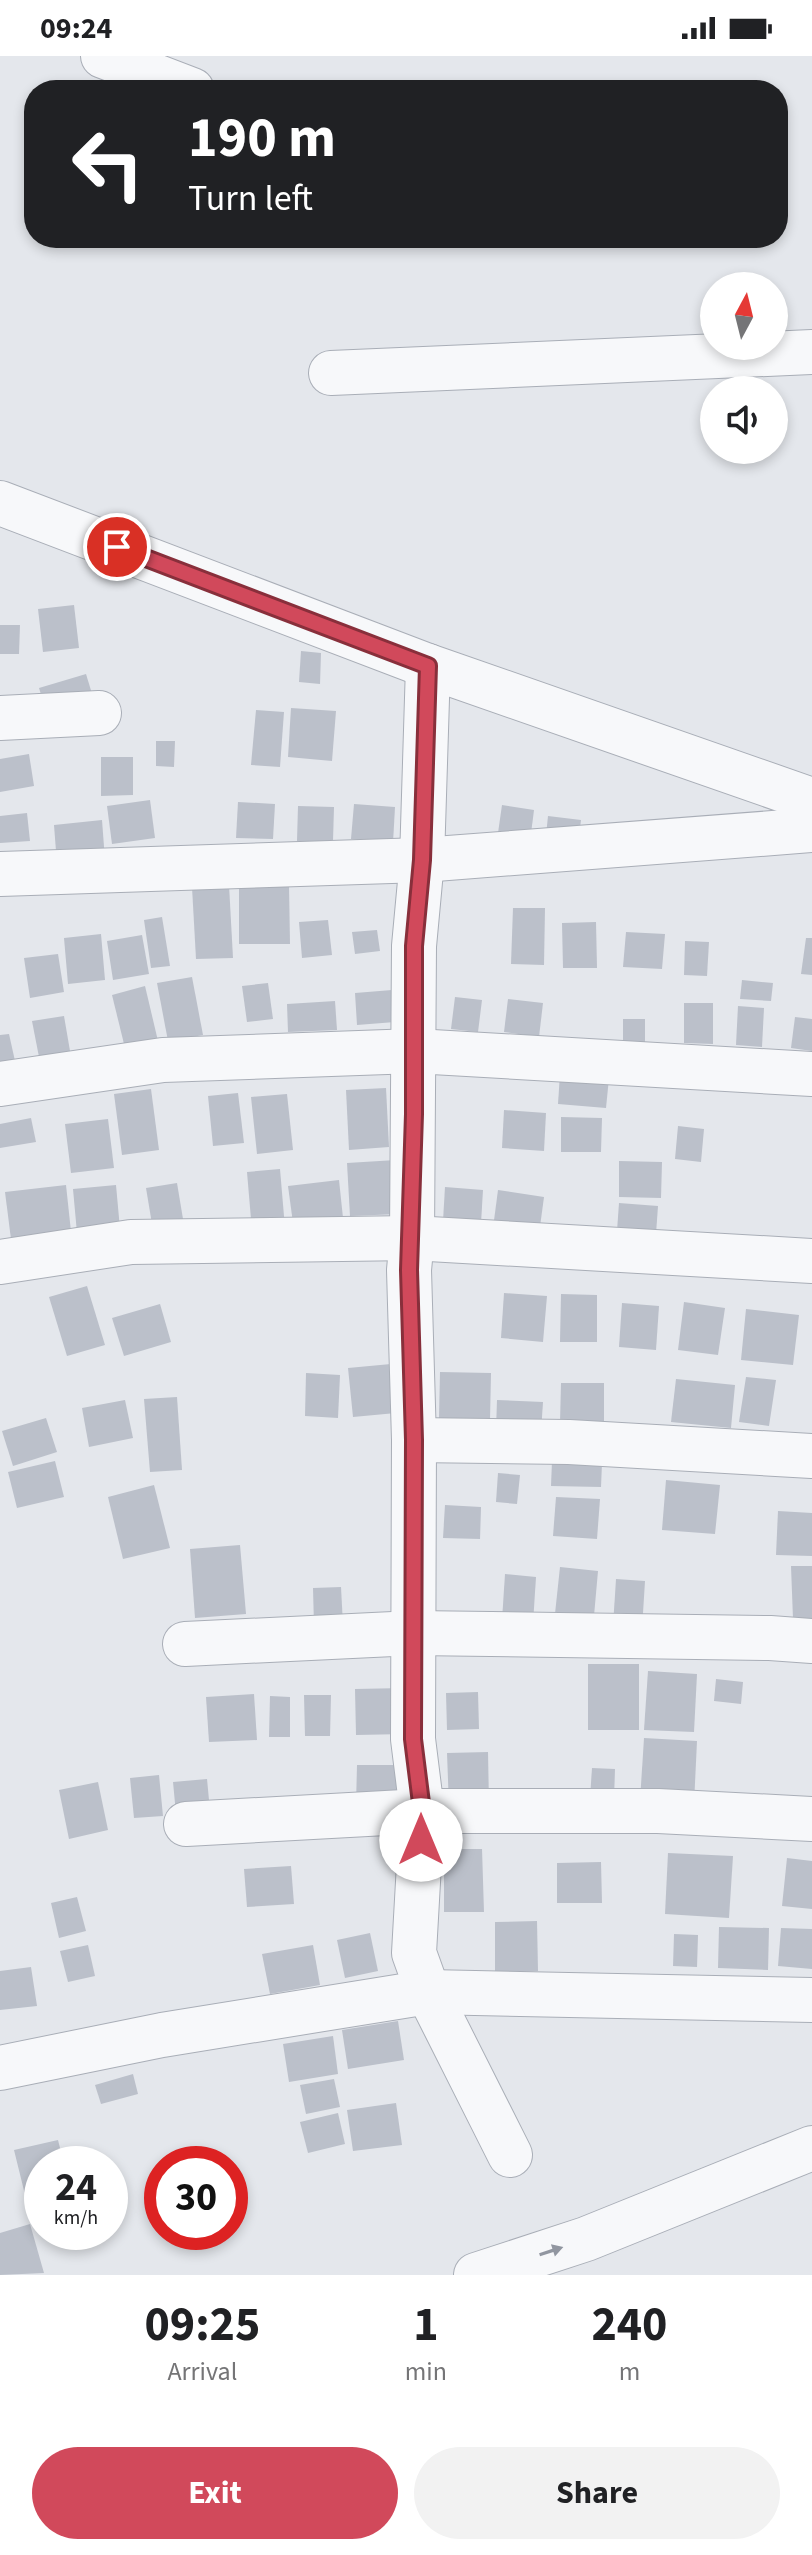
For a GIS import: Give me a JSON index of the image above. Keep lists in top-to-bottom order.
{
  "north": "top",
  "page": {
    "status": "09:24",
    "turn": ["190 m", "Turn left"],
    "speed": "24 km/h",
    "limit": "30",
    "eta": [
      "09:25",
      "Arrival",
      "1",
      "min",
      "240",
      "m"
    ],
    "buttons": ["Exit", "Share"]
  }
}
